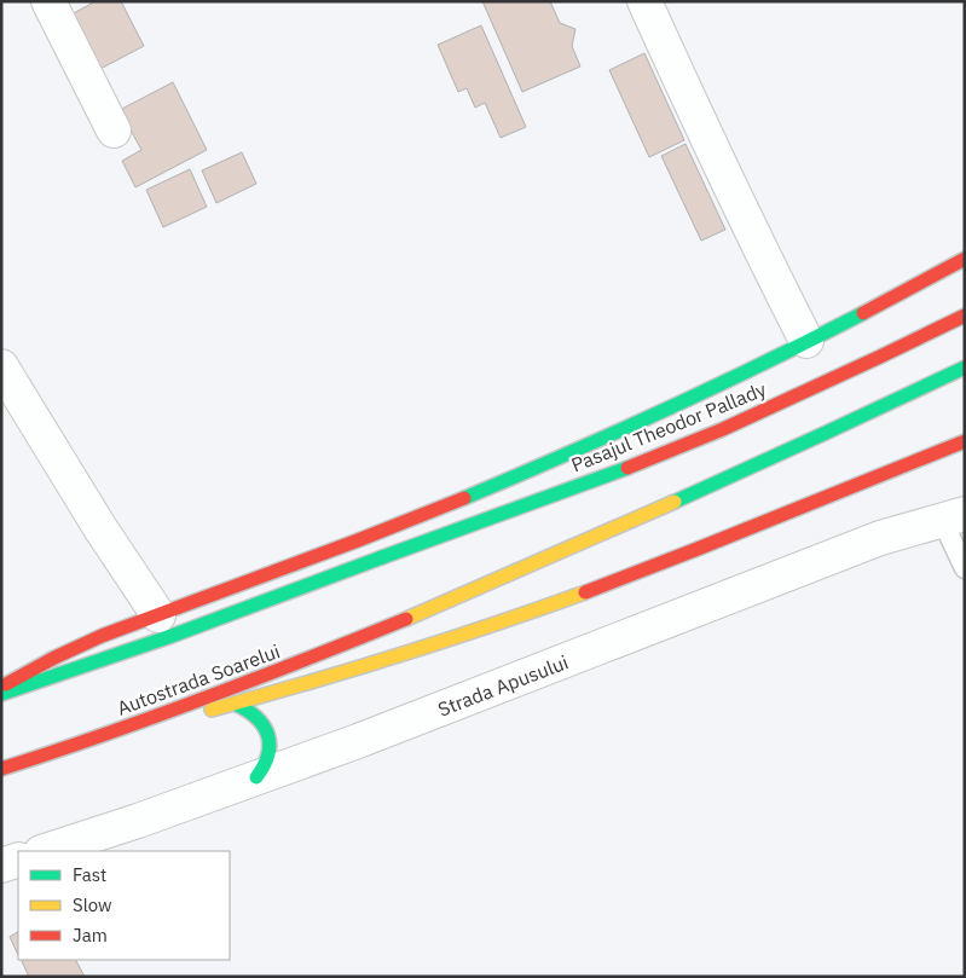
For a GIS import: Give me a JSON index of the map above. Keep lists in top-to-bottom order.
{
  "streets": {
    "main road": ["Pasajul Theodor Pallady", "Autostrada Soarelui"],
    "street": ["Strada Apusului"]
  },
  "legend": ["Fast", "Slow", "Jam"]
}
